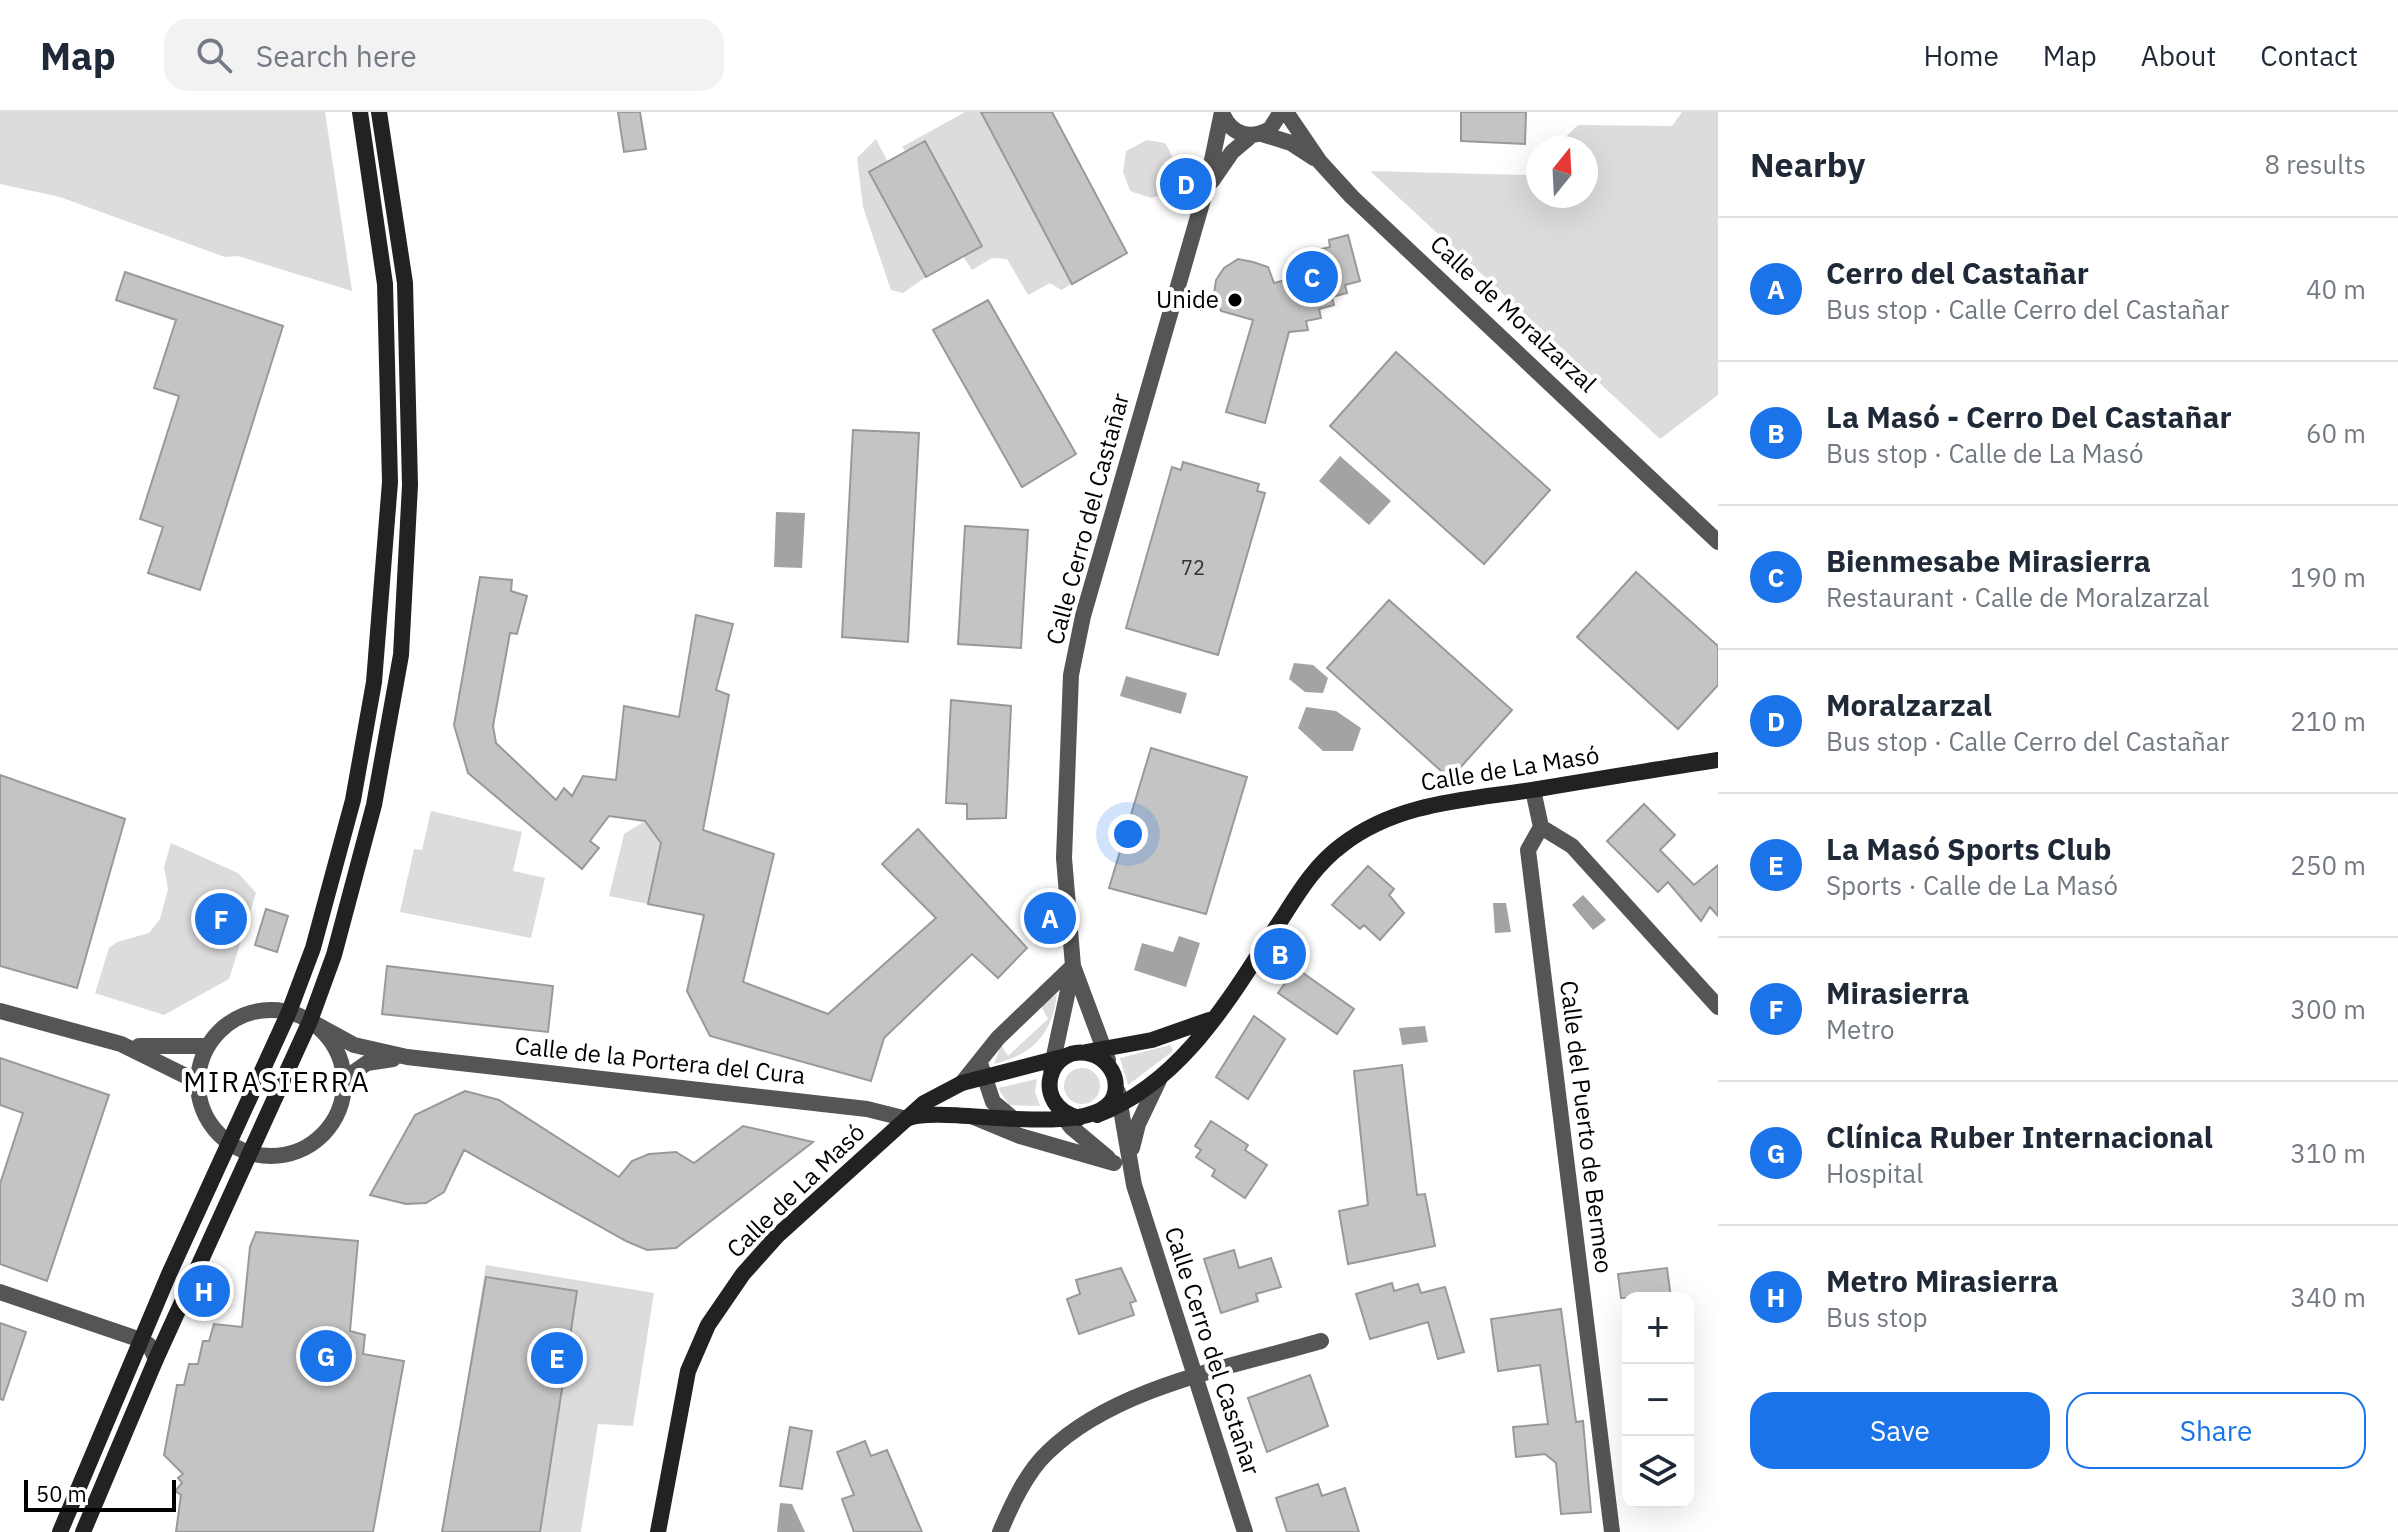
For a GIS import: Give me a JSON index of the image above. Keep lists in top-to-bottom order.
{
  "streets": {
    "main road": ["Calle de La Masó"],
    "street": [
      "Calle de Moralzarzal",
      "Calle Cerro del Castañar",
      "Calle de la Portera del Cura",
      "Calle del Puerto de Bermeo"
    ]
  },
  "crossings": [
    ["Calle de Moralzarzal", "Calle Cerro del Castañar"],
    ["Calle Cerro del Castañar", "Calle de La Masó"],
    ["Calle de La Masó", "Calle de la Portera del Cura"]
  ],
  "districts": ["MIRASIERRA"],
  "places": ["Unide"],
  "house_numbers": ["72"],
  "scale_bar": "50 m",
  "north": "top",
  "page": {
    "header": "Map",
    "search": "Search here",
    "nav": [
      "Home",
      "Map",
      "About",
      "Contact"
    ],
    "heading": ["Nearby", "8 results"],
    "pins": [
      "D",
      "C",
      "A",
      "F",
      "B",
      "H",
      "G",
      "E"
    ],
    "list": [
      {
        "mark": "A",
        "name": "Cerro del Castañar",
        "note": "Bus stop · Calle Cerro del Castañar",
        "value": "40 m"
      },
      {
        "mark": "B",
        "name": "La Masó - Cerro Del Castañar",
        "note": "Bus stop · Calle de La Masó",
        "value": "60 m"
      },
      {
        "mark": "C",
        "name": "Bienmesabe Mirasierra",
        "note": "Restaurant · Calle de Moralzarzal",
        "value": "190 m"
      },
      {
        "mark": "D",
        "name": "Moralzarzal",
        "note": "Bus stop · Calle Cerro del Castañar",
        "value": "210 m"
      },
      {
        "mark": "E",
        "name": "La Masó Sports Club",
        "note": "Sports · Calle de La Masó",
        "value": "250 m"
      },
      {
        "mark": "F",
        "name": "Mirasierra",
        "note": "Metro",
        "value": "300 m"
      },
      {
        "mark": "G",
        "name": "Clínica Ruber Internacional",
        "note": "Hospital",
        "value": "310 m"
      },
      {
        "mark": "H",
        "name": "Metro Mirasierra",
        "note": "Bus stop",
        "value": "340 m"
      }
    ],
    "map_buttons": ["+", "−"],
    "buttons": ["Save", "Share"],
    "scale": "50 m"
  }
}
